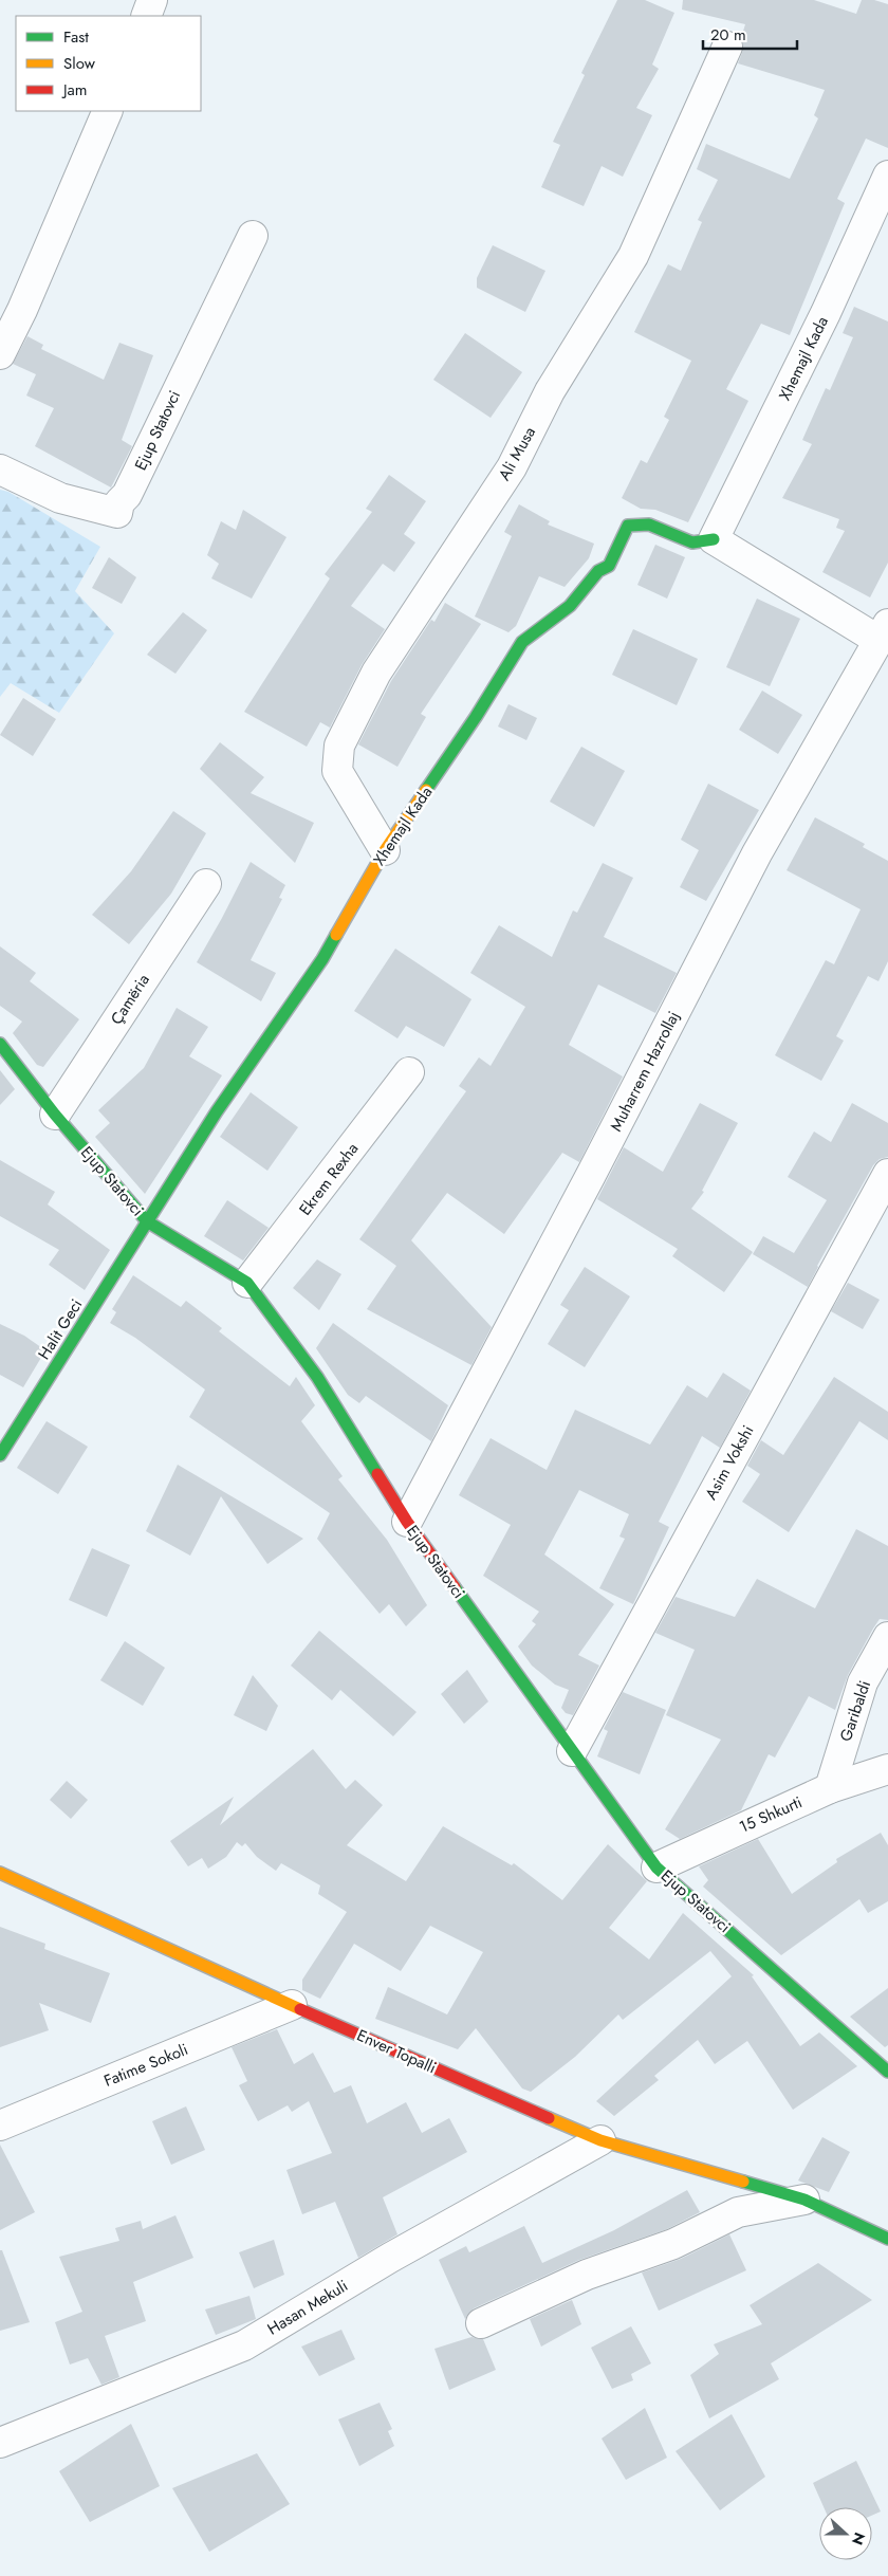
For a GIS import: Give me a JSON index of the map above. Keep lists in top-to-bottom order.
{
  "streets": {
    "street": [
      "Xhemajl Kada",
      "Ejup Statovci",
      "Ali Musa",
      "Çamëria",
      "Muharrem Hazrollaj",
      "Ekrem Rexha",
      "Halit Geci",
      "Asim Vokshi",
      "Garibaldi",
      "15 Shkurti",
      "Enver Topalli",
      "Fatime Sokoli",
      "Hasan Mekuli"
    ]
  },
  "crossings": [
    ["Xhemajl Kada", "Ejup Statovci"],
    ["Xhemajl Kada", "Ali Musa"],
    ["Xhemajl Kada", "Halit Geci"],
    ["Ejup Statovci", "Çamëria"],
    ["Ejup Statovci", "Muharrem Hazrollaj"],
    ["Ejup Statovci", "Ekrem Rexha"],
    ["Ejup Statovci", "Halit Geci"],
    ["Ejup Statovci", "Asim Vokshi"],
    ["Ejup Statovci", "15 Shkurti"],
    ["Garibaldi", "15 Shkurti"],
    ["Enver Topalli", "Fatime Sokoli"],
    ["Enver Topalli", "Hasan Mekuli"]
  ],
  "legend": ["Fast", "Slow", "Jam"],
  "scale_bar": "20 m",
  "north": "right"
}
